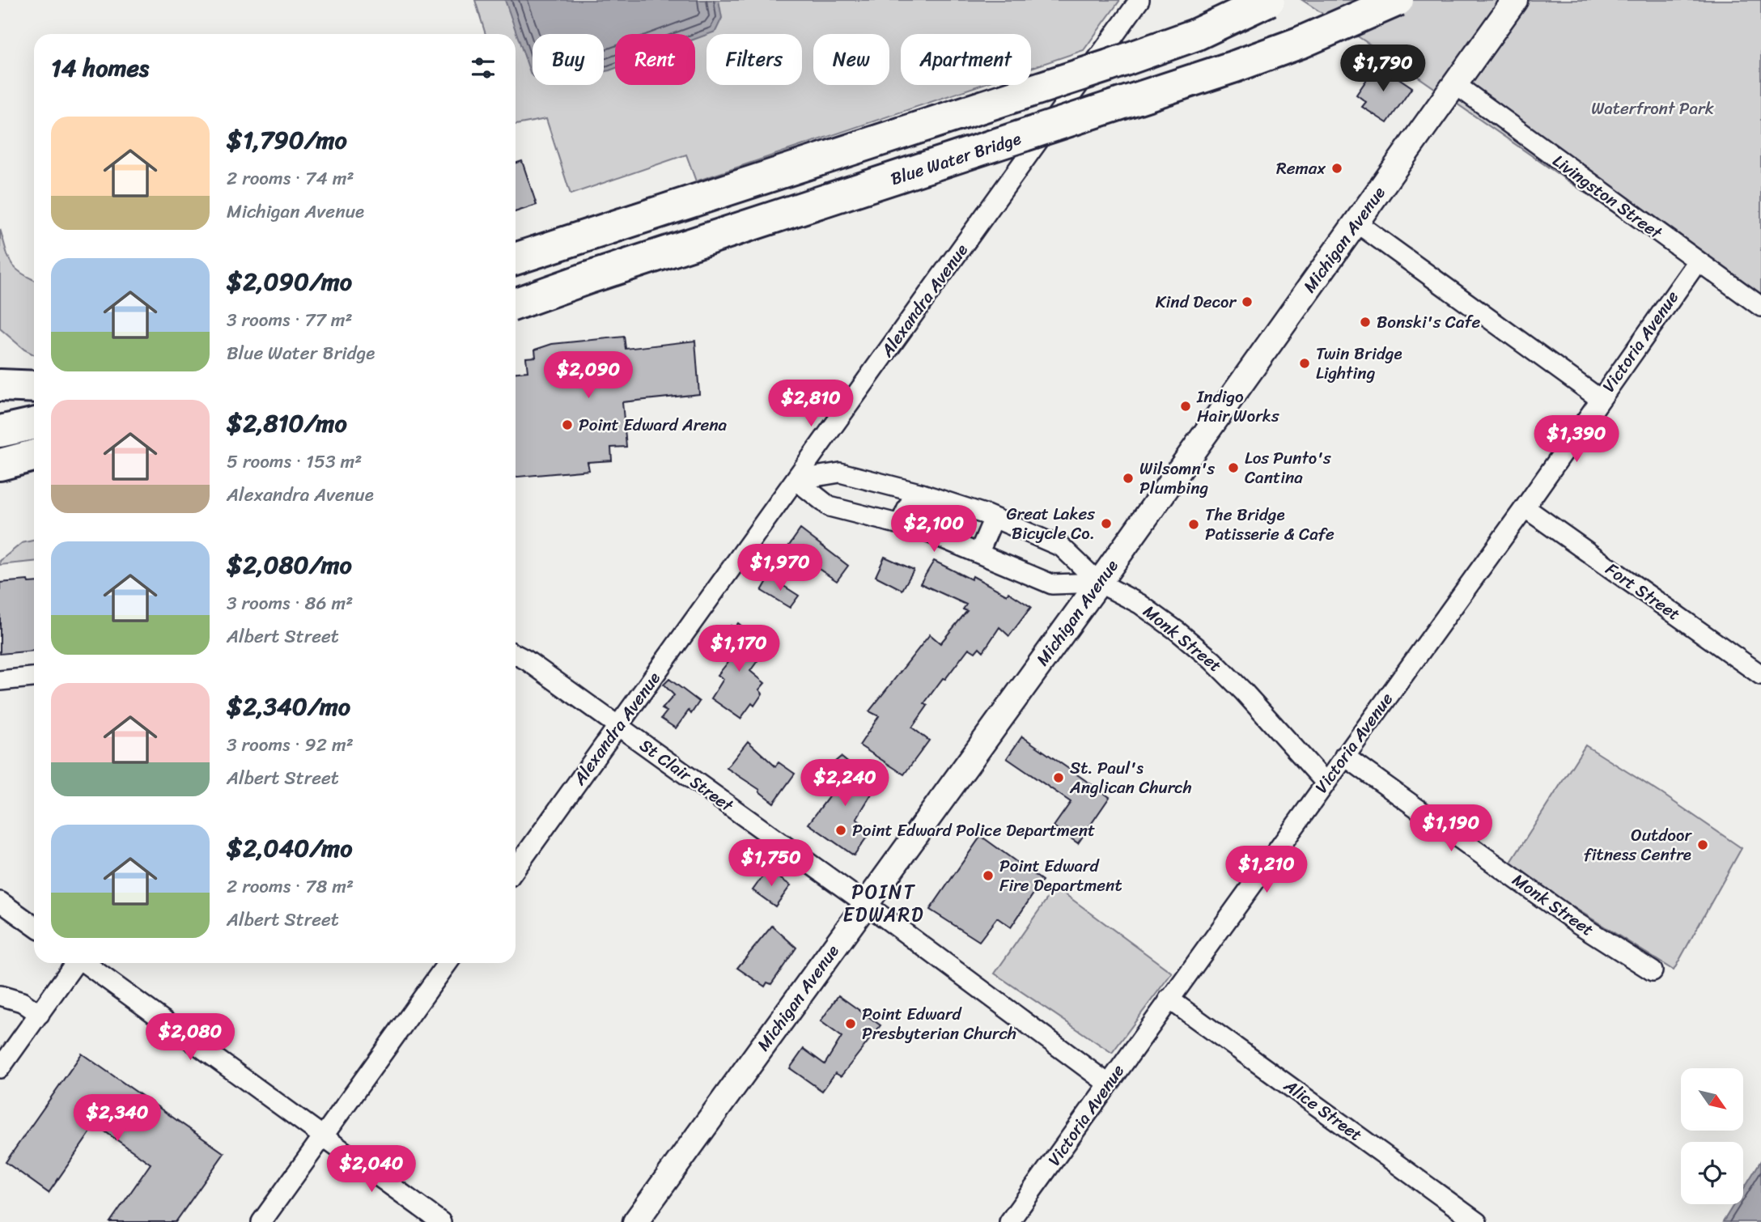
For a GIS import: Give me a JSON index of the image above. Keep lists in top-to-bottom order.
{
  "streets": {
    "highway": ["Blue Water Bridge"],
    "street": [
      "Livingston Street",
      "Michigan Avenue",
      "Alexandra Avenue",
      "Victoria Avenue",
      "Fort Street",
      "Monk Street",
      "St Clair Street",
      "Alice Street"
    ]
  },
  "crossings": [
    ["Livingston Street", "Michigan Avenue"],
    ["Livingston Street", "Victoria Avenue"],
    ["Michigan Avenue", "Monk Street"],
    ["Michigan Avenue", "St Clair Street"],
    ["Alexandra Avenue", "Monk Street"],
    ["Alexandra Avenue", "St Clair Street"],
    ["Victoria Avenue", "Fort Street"],
    ["Victoria Avenue", "Monk Street"],
    ["Victoria Avenue", "St Clair Street"],
    ["Victoria Avenue", "Alice Street"]
  ],
  "districts": ["POINT EDWARD"],
  "parks": ["Waterfront Park"],
  "places": [
    "Remax",
    "Kind Decor",
    "Bonski's Cafe",
    "Twin Bridge Lighting",
    "Indigo Hair Works",
    "Point Edward Arena",
    "Los Punto's Cantina",
    "Wilsomn's Plumbing",
    "Great Lakes Bicycle Co.",
    "The Bridge Patisserie & Cafe",
    "St. Paul's Anglican Church",
    "Point Edward Police Department",
    "Outdoor fitness Centre",
    "Point Edward Fire Department",
    "Point Edward Presbyterian Church"
  ],
  "north": "bottom right",
  "page": {
    "chip": [
      "Buy",
      "Rent",
      "Filters",
      "New",
      "Apartment"
    ],
    "heading": "14 homes",
    "price": [
      "$1,790",
      "$2,090",
      "$2,810",
      "$1,390",
      "$2,100",
      "$1,970",
      "$1,170",
      "$2,240",
      "$1,190",
      "$1,750",
      "$1,210",
      "$2,080",
      "$2,340",
      "$2,040"
    ],
    "list": [
      {
        "name": "$1,790/mo",
        "note": "2 rooms · 74 m² · Michigan Avenue"
      },
      {
        "name": "$2,090/mo",
        "note": "3 rooms · 77 m² · Blue Water Bridge"
      },
      {
        "name": "$2,810/mo",
        "note": "5 rooms · 153 m² · Alexandra Avenue"
      },
      {
        "name": "$2,080/mo",
        "note": "3 rooms · 86 m² · Albert Street"
      },
      {
        "name": "$2,340/mo",
        "note": "3 rooms · 92 m² · Albert Street"
      },
      {
        "name": "$2,040/mo",
        "note": "2 rooms · 78 m² · Albert Street"
      }
    ]
  }
}
